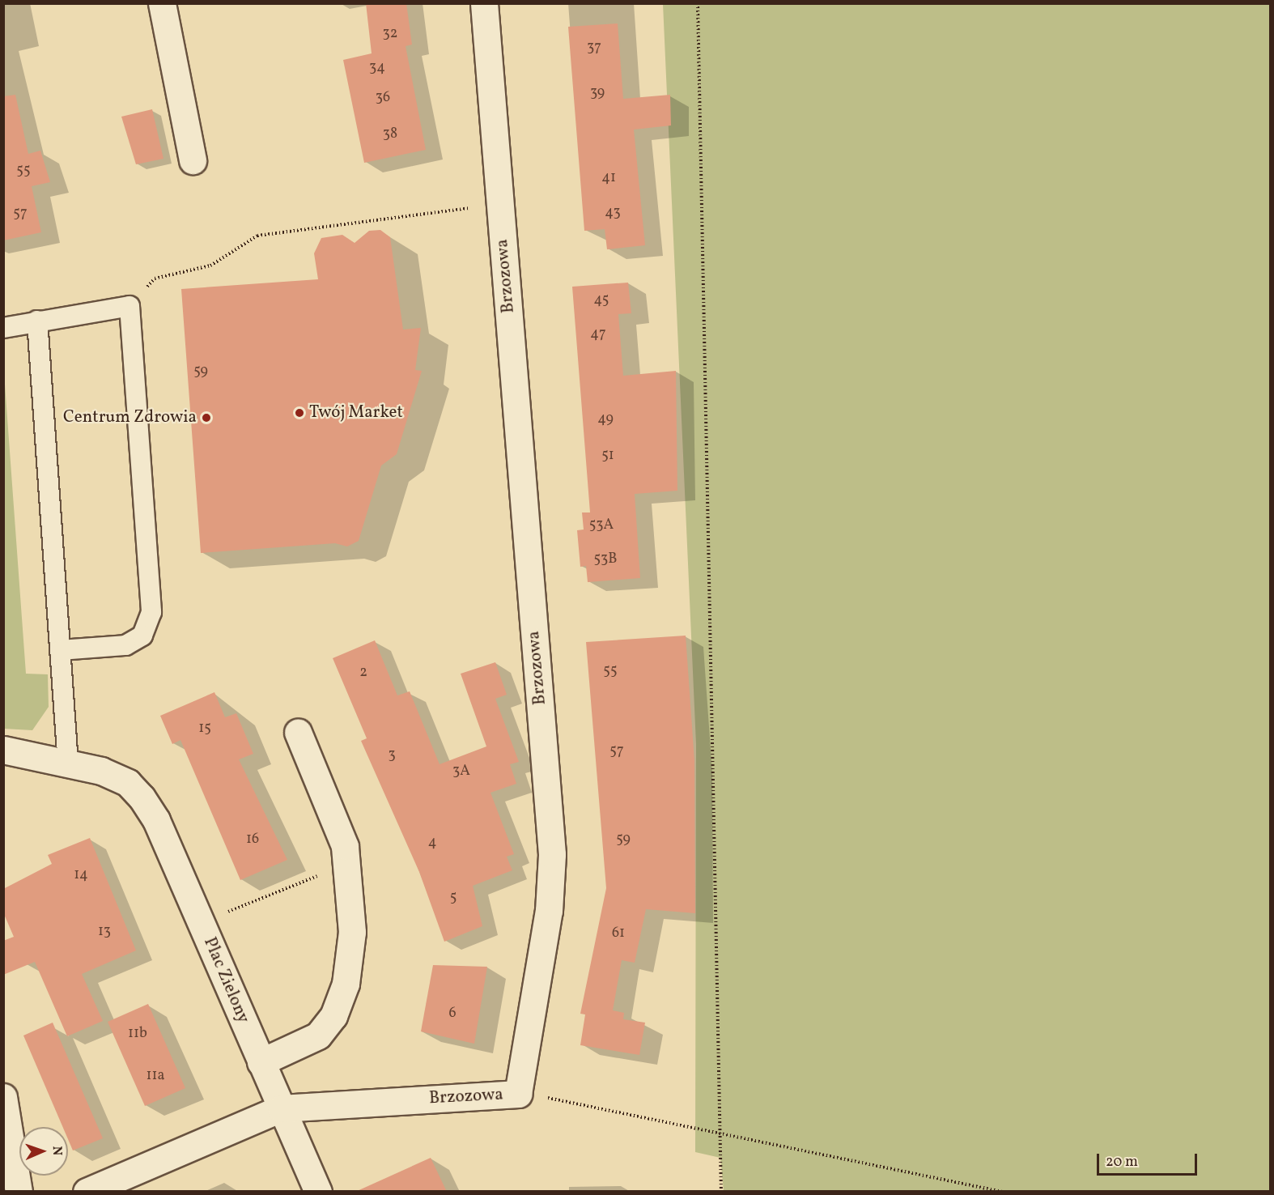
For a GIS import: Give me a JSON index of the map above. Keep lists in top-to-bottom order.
{
  "streets": {
    "street": ["Brzozowa", "Plac Zielony"]
  },
  "crossings": [
    ["Brzozowa", "Plac Zielony"]
  ],
  "places": ["Twój Market", "Centrum Zdrowia"],
  "house_numbers": [
    "32",
    "37",
    "34",
    "39",
    "36",
    "38",
    "55",
    "41",
    "43",
    "57",
    "45",
    "47",
    "59",
    "49",
    "51",
    "53A",
    "53B",
    "55",
    "2",
    "15",
    "57",
    "3",
    "3A",
    "16",
    "59",
    "4",
    "14",
    "5",
    "13",
    "61",
    "6",
    "11b",
    "11a"
  ],
  "scale_bar": "20 m",
  "north": "right"
}
